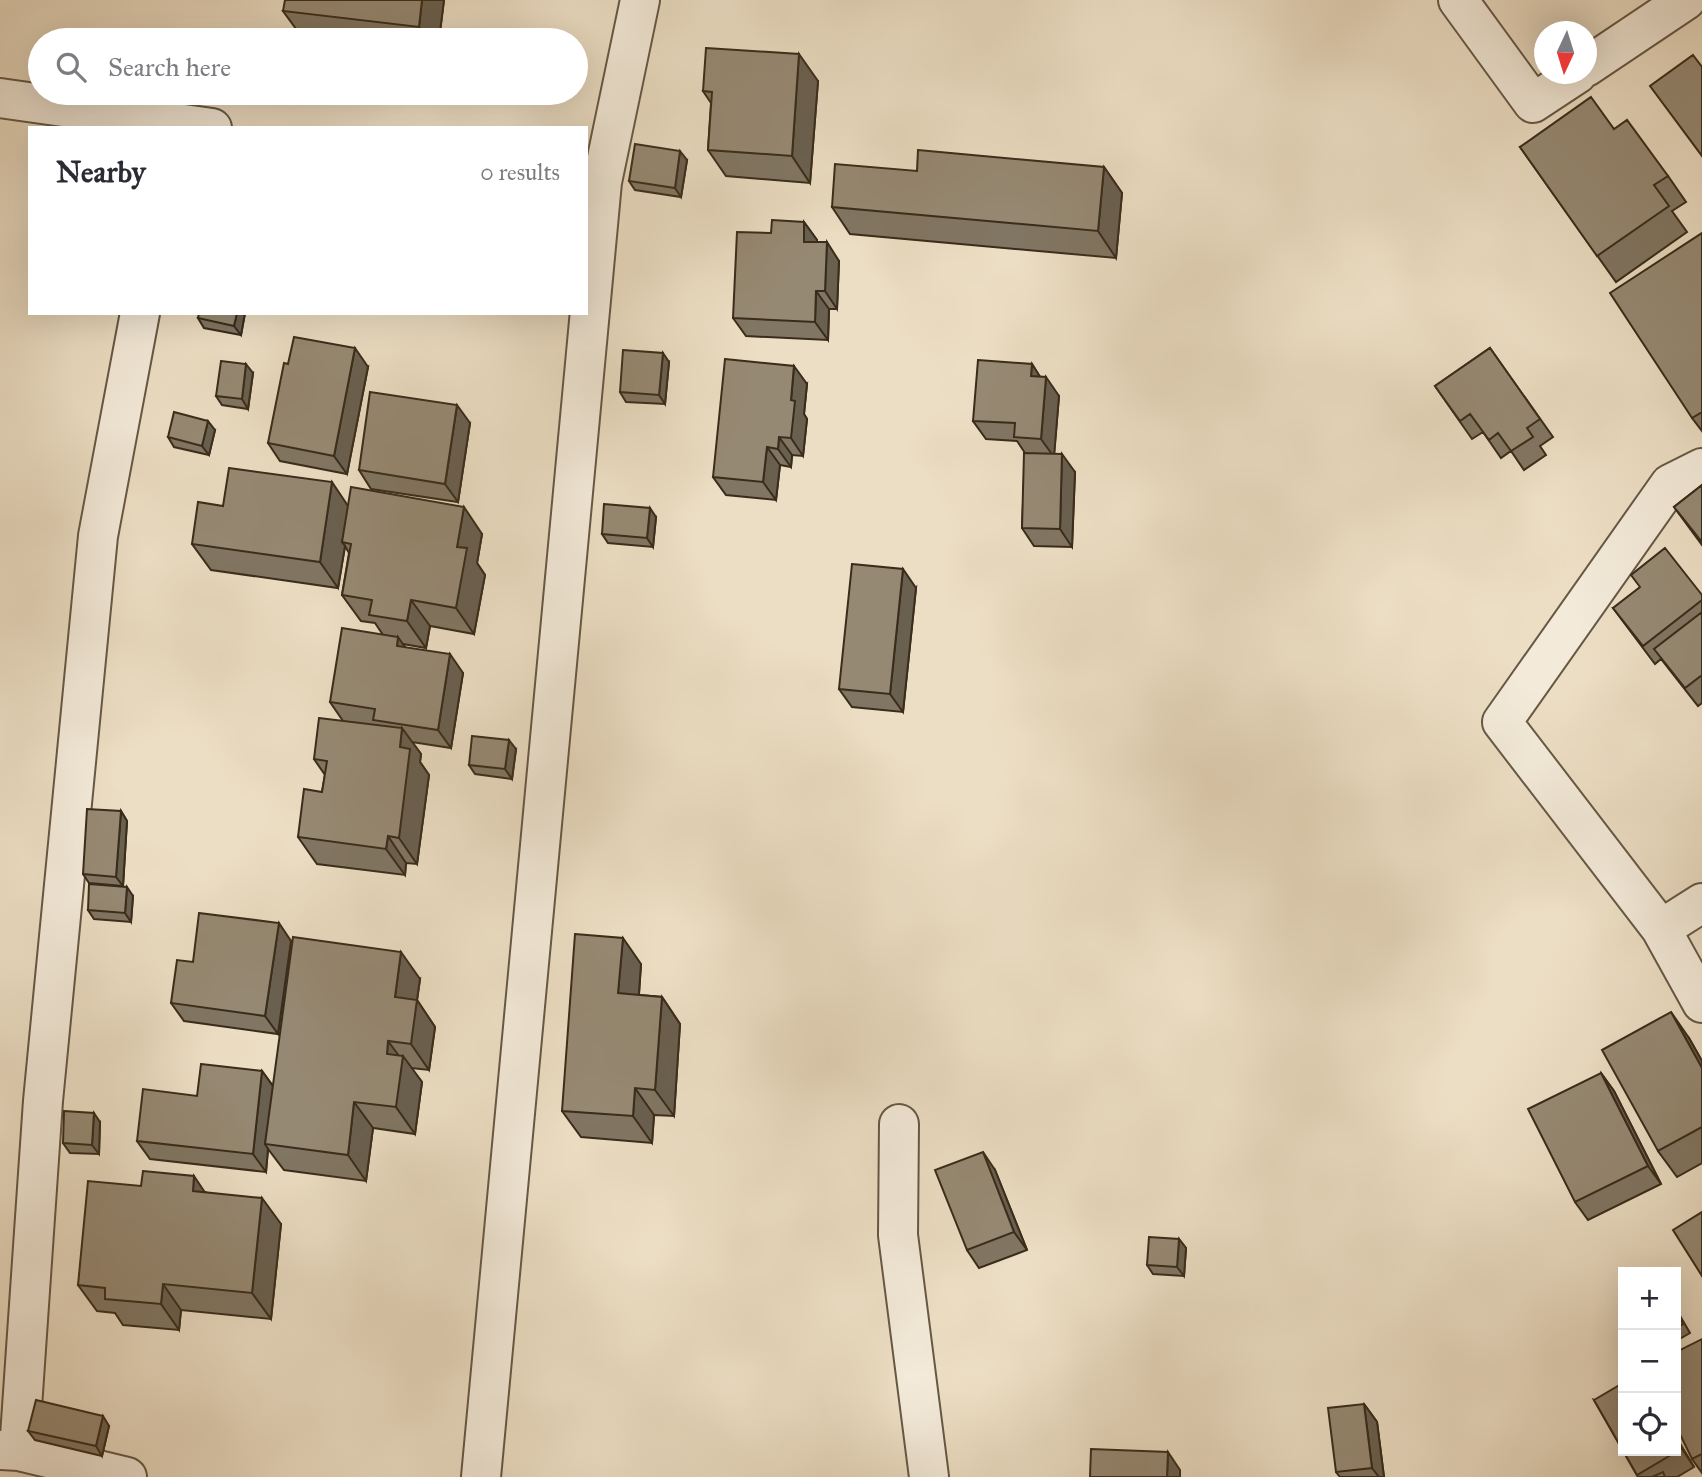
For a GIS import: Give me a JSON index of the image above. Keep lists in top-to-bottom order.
{
  "north": "bottom",
  "page": {
    "search": "Search here",
    "heading": ["Nearby", "0 results"],
    "map_buttons": ["+", "−"]
  }
}
